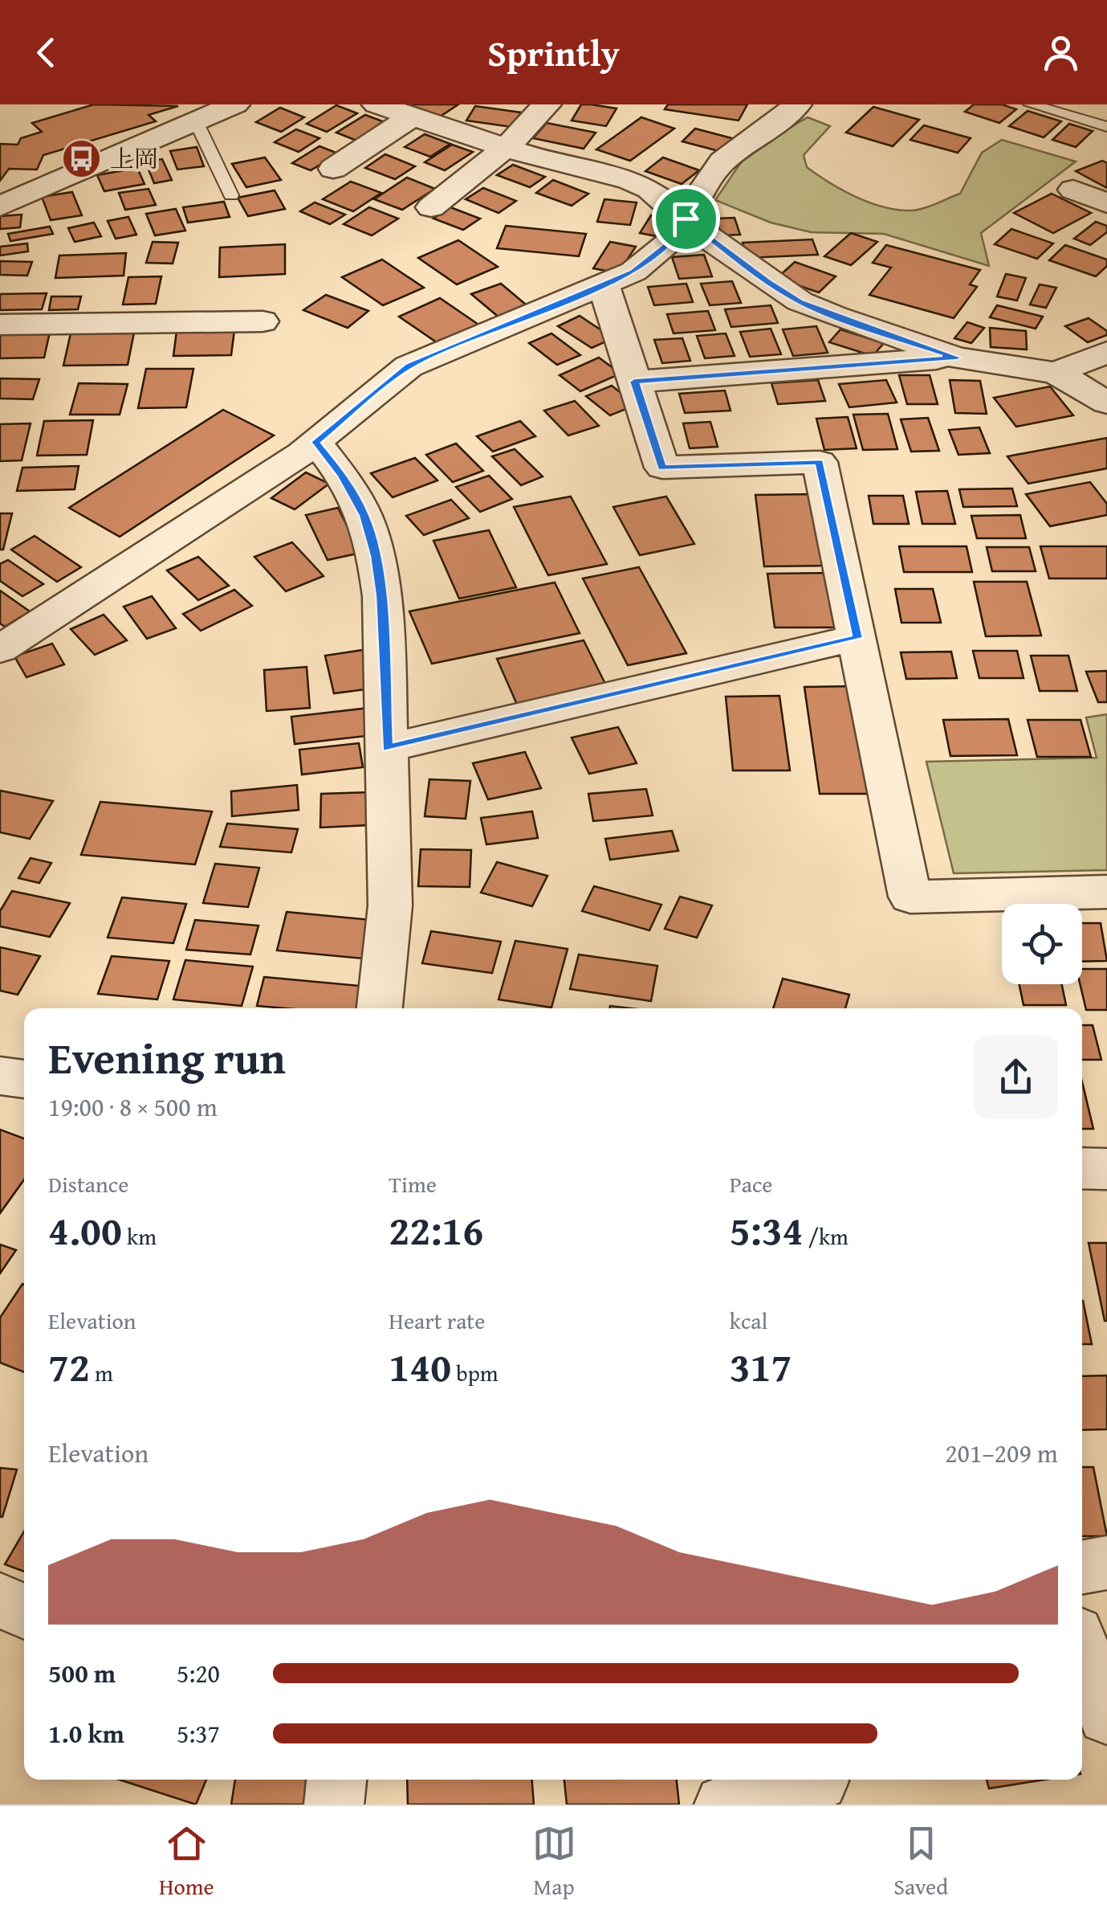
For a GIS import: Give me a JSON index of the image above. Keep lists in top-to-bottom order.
{
  "places": {
    "bus stop": ["上岡"]
  },
  "page": {
    "header": "Sprintly",
    "heading": ["Evening run", "19:00 · 8 × 500 m"],
    "stats": [
      ["Distance", "4.00 km"],
      ["Time", "22:16"],
      ["Pace", "5:34 /km"],
      ["Elevation", "72 m"],
      ["Heart rate", "140 bpm"],
      ["kcal", "317"]
    ],
    "chart": ["Elevation", "201–209 m"],
    "list": [
      {
        "name": "500 m",
        "note": "5:20"
      },
      {
        "name": "1.0 km",
        "note": "5:37"
      }
    ],
    "tabs": ["Home", "Map", "Saved"]
  }
}
